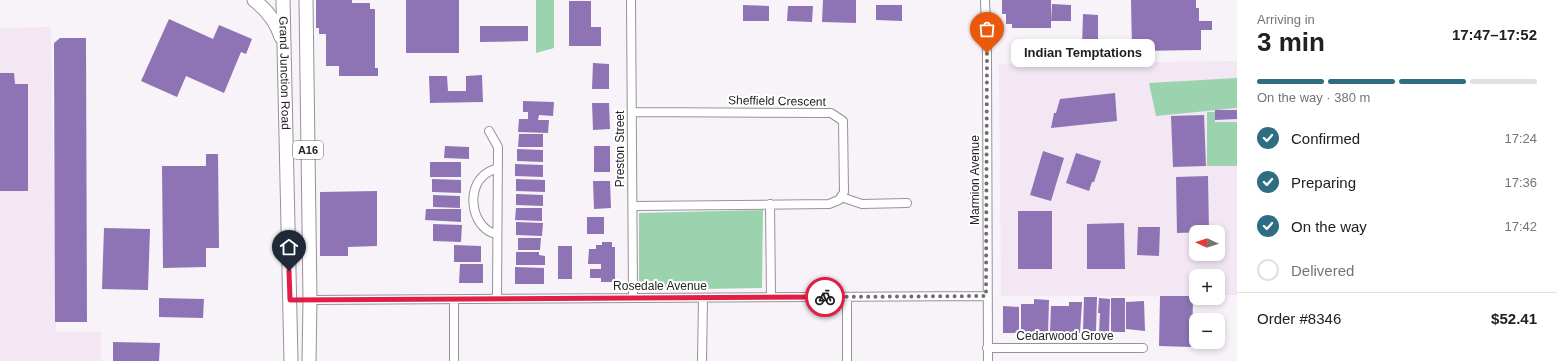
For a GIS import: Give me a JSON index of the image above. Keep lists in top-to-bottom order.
{
  "streets": {
    "highway": ["Grand Junction Road", "A16"],
    "street": [
      "Sheffield Crescent",
      "Preston Street",
      "Marmion Avenue",
      "Rosedale Avenue",
      "Cedarwood Grove"
    ]
  },
  "crossings": [
    ["Grand Junction Road", "Rosedale Avenue"],
    ["Sheffield Crescent", "Preston Street"],
    ["Preston Street", "Rosedale Avenue"],
    ["Marmion Avenue", "Rosedale Avenue"],
    ["Marmion Avenue", "Cedarwood Grove"]
  ],
  "places": ["Indian Temptations"],
  "north": "left",
  "page": {
    "heading": ["3 min", "Arriving in", "17:47–17:52"],
    "panel": ["Order #8346", "$52.41"],
    "bubble": "Indian Temptations",
    "bar": "On the way · 380 m",
    "list": [
      ["Confirmed", "17:24"],
      ["Preparing", "17:36"],
      ["On the way", "17:42"],
      "Delivered"
    ],
    "map_buttons": ["+", "−"]
  }
}
